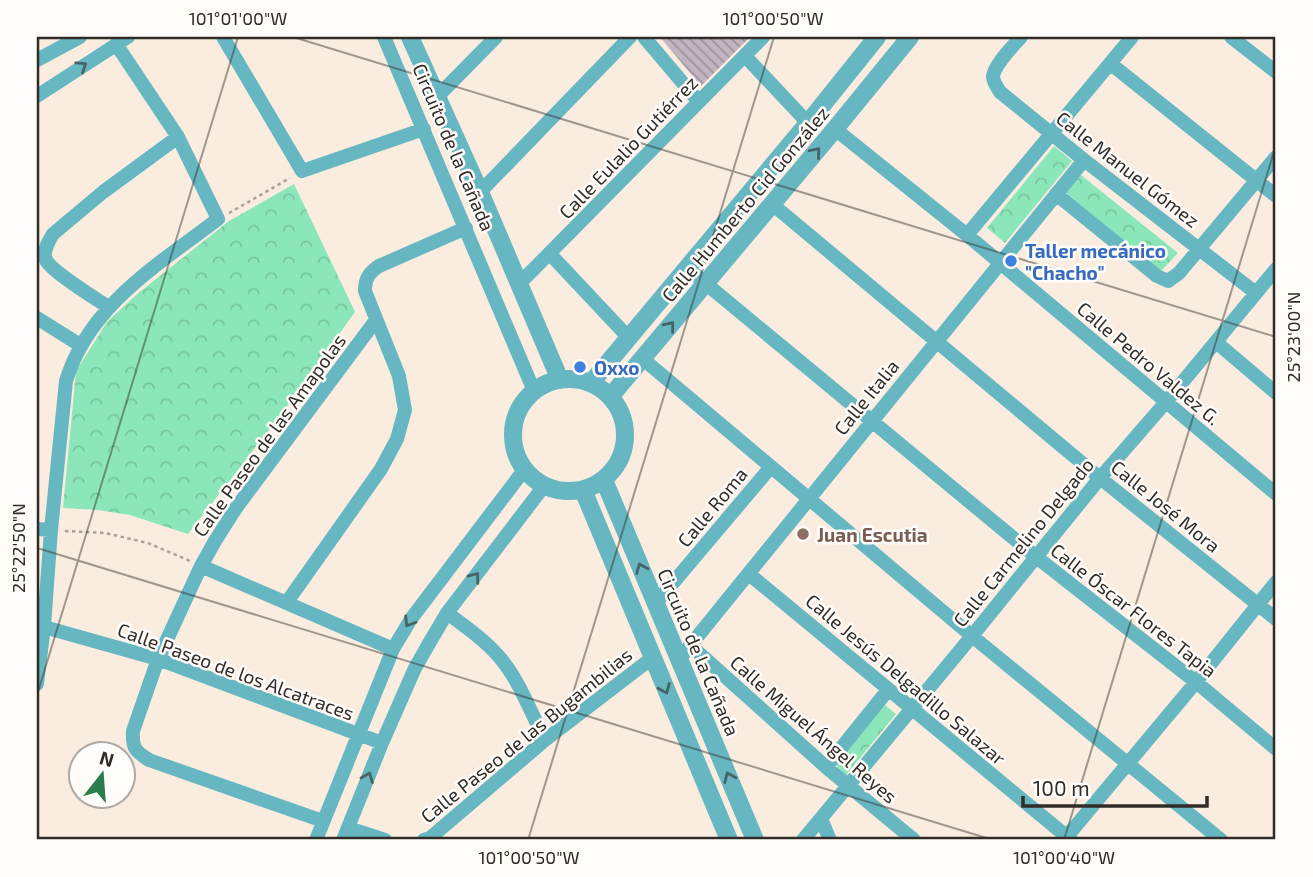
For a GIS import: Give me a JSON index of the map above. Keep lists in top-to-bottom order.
{
  "streets": {
    "street": [
      "Circuito de la Cañada",
      "Calle Eulalio Gutiérrez",
      "Calle Manuel Gómez",
      "Calle Humberto Cid González",
      "Calle Pedro Valdez G.",
      "Calle Italia",
      "Calle Paseo de las Amapolas",
      "Calle José Mora",
      "Calle Roma",
      "Calle Carmelino Delgado",
      "Calle Óscar Flores Tapia",
      "Calle Paseo de los Alcatraces",
      "Calle Jesús Delgadillo Salazar",
      "Calle Miguel Ángel Reyes",
      "Calle Paseo de las Bugambilias"
    ]
  },
  "crossings": [
    ["Circuito de la Cañada", "Calle Eulalio Gutiérrez"],
    ["Circuito de la Cañada", "Calle Humberto Cid González"],
    ["Circuito de la Cañada", "Calle Italia"],
    ["Circuito de la Cañada", "Calle Roma"],
    ["Circuito de la Cañada", "Calle Miguel Ángel Reyes"],
    ["Calle Manuel Gómez", "Calle Italia"],
    ["Calle Manuel Gómez", "Calle Carmelino Delgado"],
    ["Calle Humberto Cid González", "Calle Pedro Valdez G."],
    ["Calle Humberto Cid González", "Calle José Mora"],
    ["Calle Humberto Cid González", "Calle Óscar Flores Tapia"],
    ["Calle Pedro Valdez G.", "Calle Italia"],
    ["Calle Pedro Valdez G.", "Calle Carmelino Delgado"],
    ["Calle Italia", "Calle José Mora"],
    ["Calle Italia", "Calle Óscar Flores Tapia"],
    ["Calle Italia", "Calle Jesús Delgadillo Salazar"],
    ["Calle Italia", "Calle Miguel Ángel Reyes"],
    ["Calle Paseo de las Amapolas", "Calle Paseo de los Alcatraces"],
    ["Calle José Mora", "Calle Carmelino Delgado"],
    ["Calle Carmelino Delgado", "Calle Óscar Flores Tapia"],
    ["Calle Carmelino Delgado", "Calle Jesús Delgadillo Salazar"],
    ["Calle Carmelino Delgado", "Calle Miguel Ángel Reyes"]
  ],
  "places": ["Taller mecánico \"Chacho\"", "Oxxo", "Juan Escutia"],
  "scale_bar": "100 m",
  "north": "top",
  "coordinates": [
    "101°01'00\"W",
    "101°00'50\"W",
    "25°23'00\"N",
    "25°22'50\"N",
    "101°00'40\"W"
  ]
}
